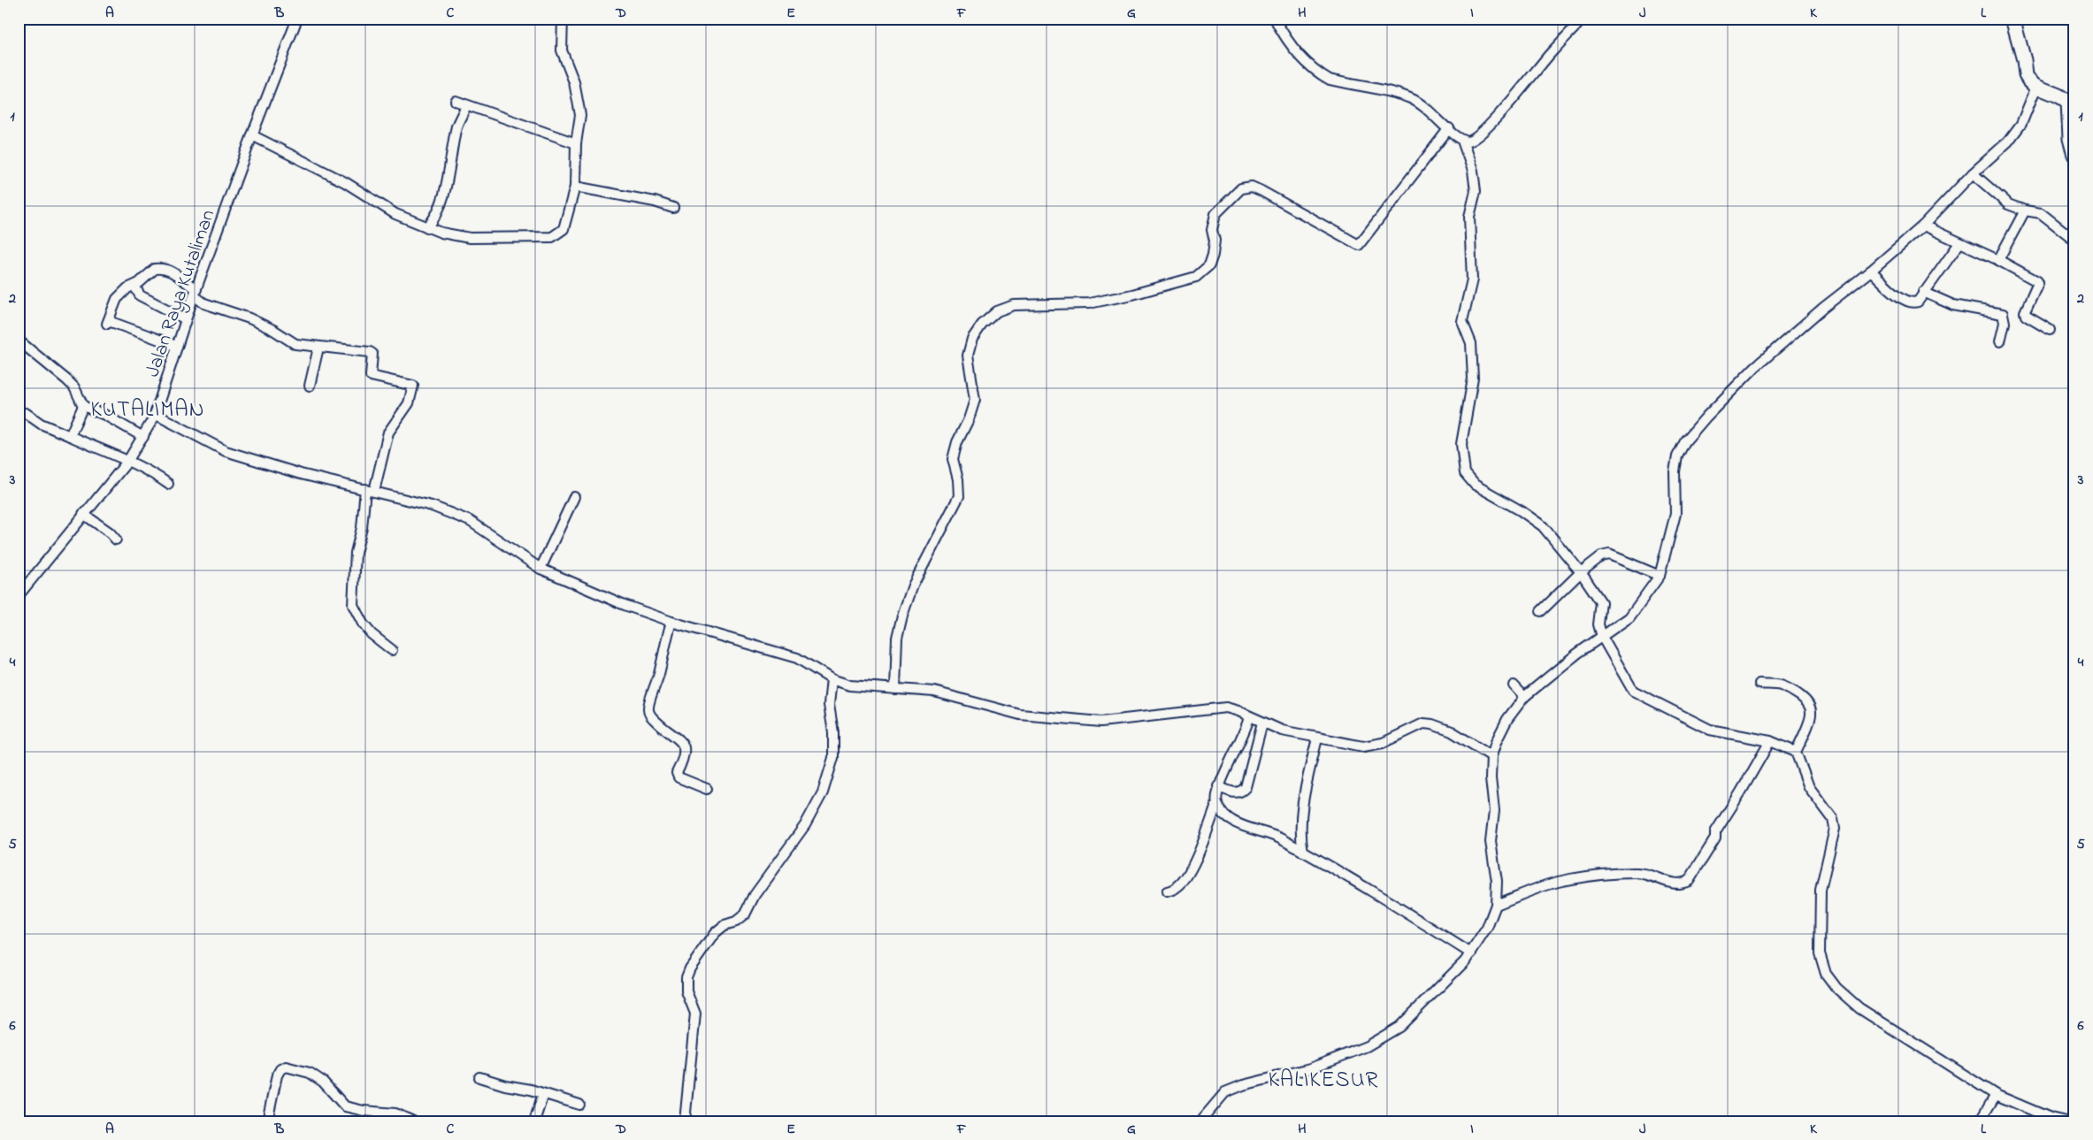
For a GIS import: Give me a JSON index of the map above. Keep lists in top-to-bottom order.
{
  "streets": {
    "street": ["Jalan Raya Kutaliman"]
  },
  "districts": ["KUTALIMAN", "KALIKESUR"],
  "grid": {
    "columns": [
      "A",
      "B",
      "C",
      "D",
      "E",
      "F",
      "G",
      "H",
      "I",
      "J",
      "K",
      "L"
    ],
    "rows": [
      "1",
      "2",
      "3",
      "4",
      "5",
      "6"
    ]
  }
}
